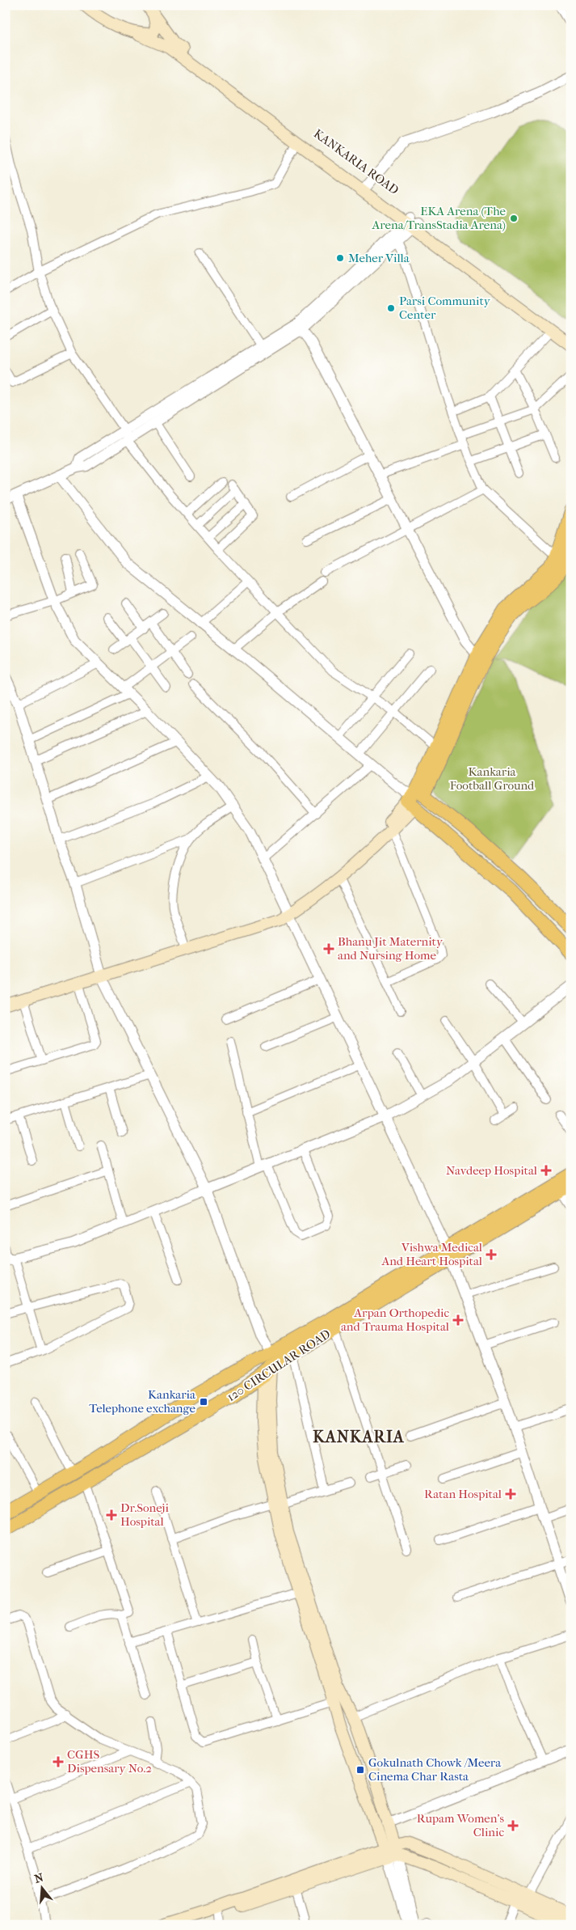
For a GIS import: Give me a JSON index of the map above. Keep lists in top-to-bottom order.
{
  "streets": {
    "main road": ["KANKARIA ROAD", "120 CIRCULAR ROAD"]
  },
  "districts": ["KANKARIA"],
  "parks": ["Kankaria Football Ground"],
  "places": {
    "other": ["EKA Arena (The Arena/TransStadia Arena)", "Meher Villa", "Parsi Community Center"],
    "health": [
      "Bhanu Jit Maternity and Nursing Home",
      "Navdeep Hospital",
      "Vishwa Medical And Heart Hospital",
      "Arpan Orthopedic and Trauma Hospital",
      "Ratan Hospital",
      "Dr.Soneji Hospital",
      "CGHS Dispensary No.2",
      "Rupam Women's Clinic"
    ],
    "transit": ["Kankaria Telephone exchange", "Gokulnath Chowk /Meera Cinema Char Rasta"]
  },
  "north": "top"
}
